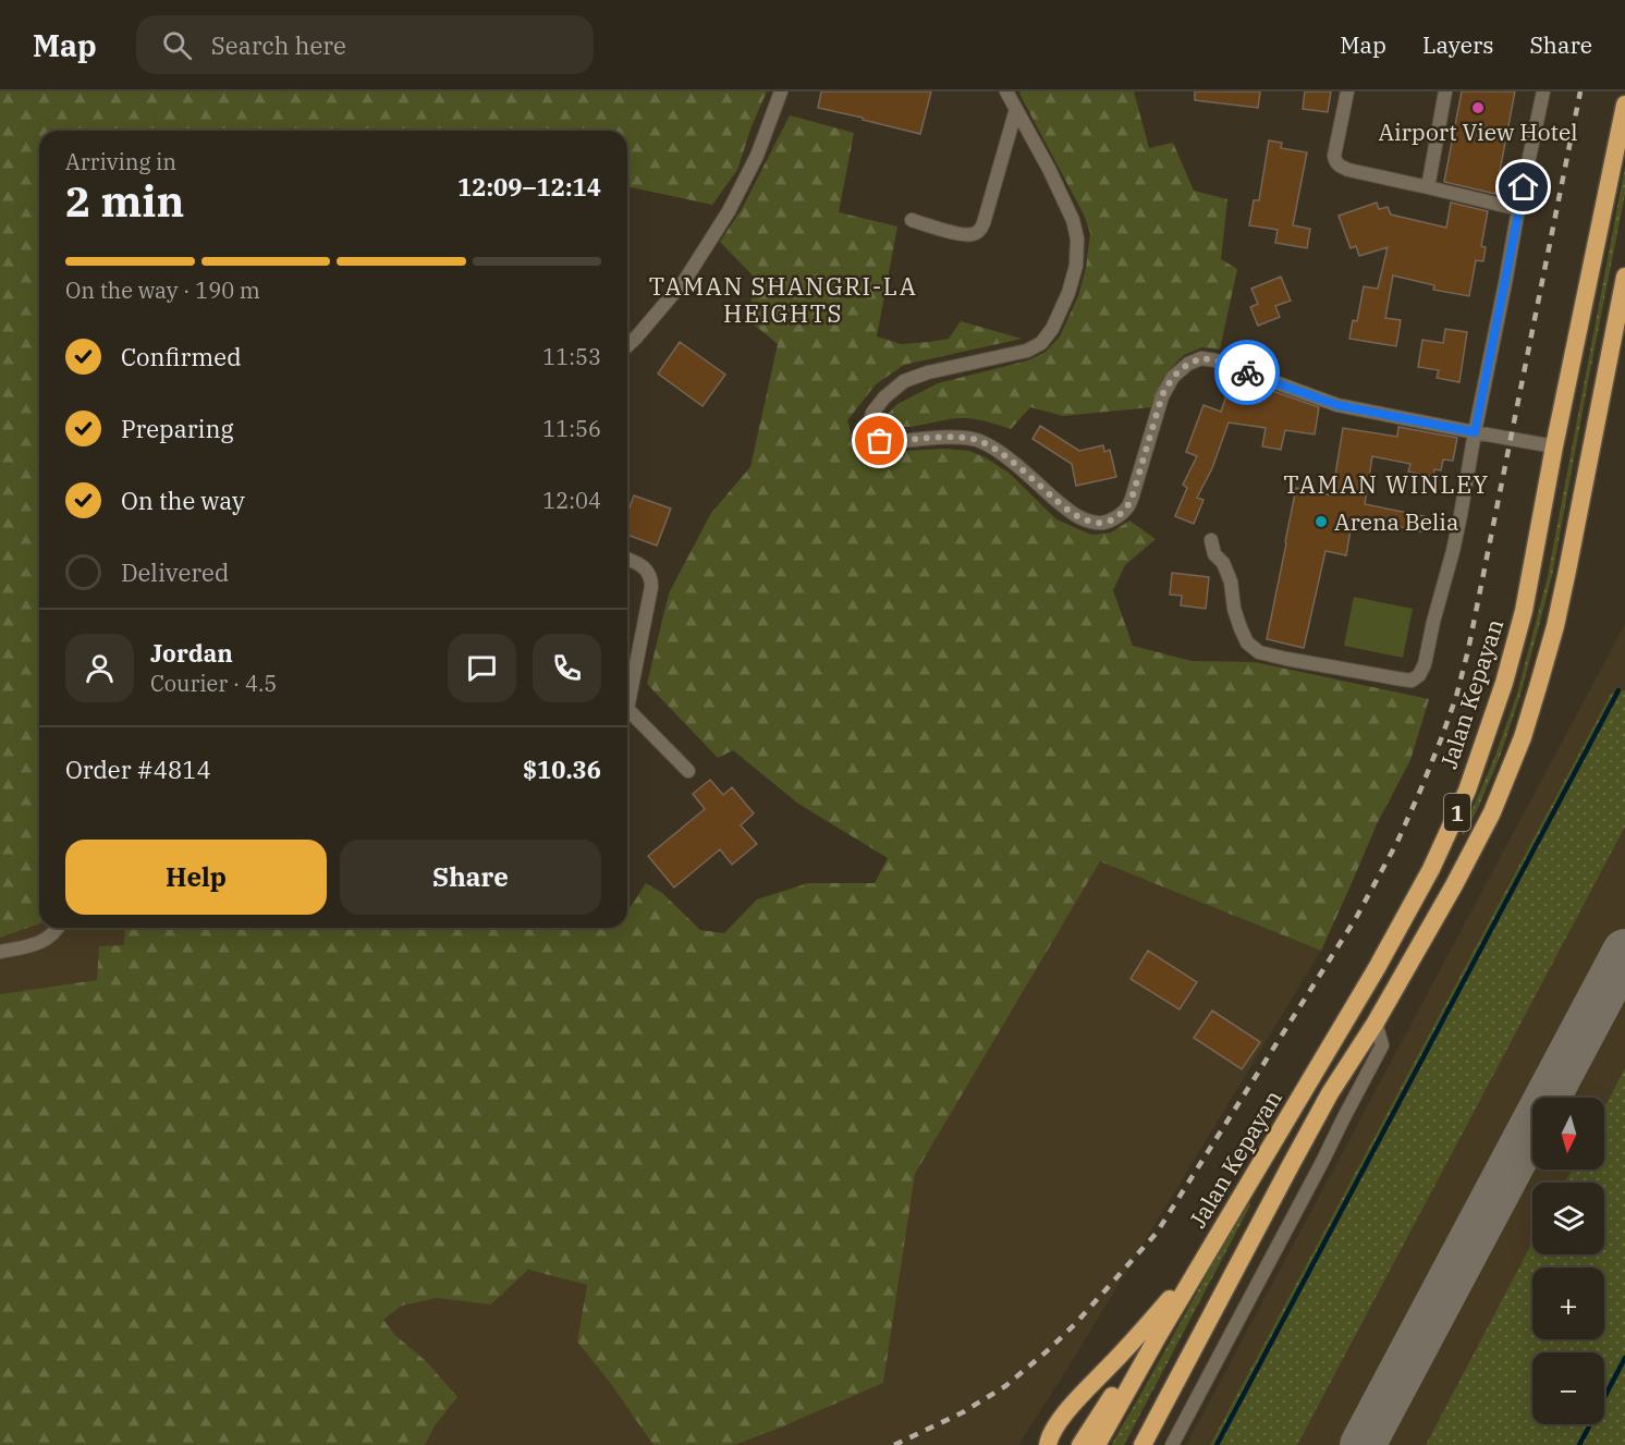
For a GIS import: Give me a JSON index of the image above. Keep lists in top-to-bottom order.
{
  "streets": {
    "highway": ["Jalan Kepayan", "1"]
  },
  "districts": ["TAMAN SHANGRI-LA HEIGHTS", "TAMAN WINLEY"],
  "places": ["Airport View Hotel", "Arena Belia"],
  "north": "bottom",
  "page": {
    "header": "Map",
    "search": "Search here",
    "nav": ["Map", "Layers", "Share"],
    "heading": ["2 min", "Arriving in", "12:09–12:14"],
    "panel": [
      "Jordan",
      "Courier · 4.5",
      "Order #4814",
      "$10.36"
    ],
    "bar": "On the way · 190 m",
    "list": [
      ["Confirmed", "11:53"],
      ["Preparing", "11:56"],
      ["On the way", "12:04"],
      "Delivered"
    ],
    "buttons": ["Help", "Share"],
    "map_buttons": ["+", "−"]
  }
}
